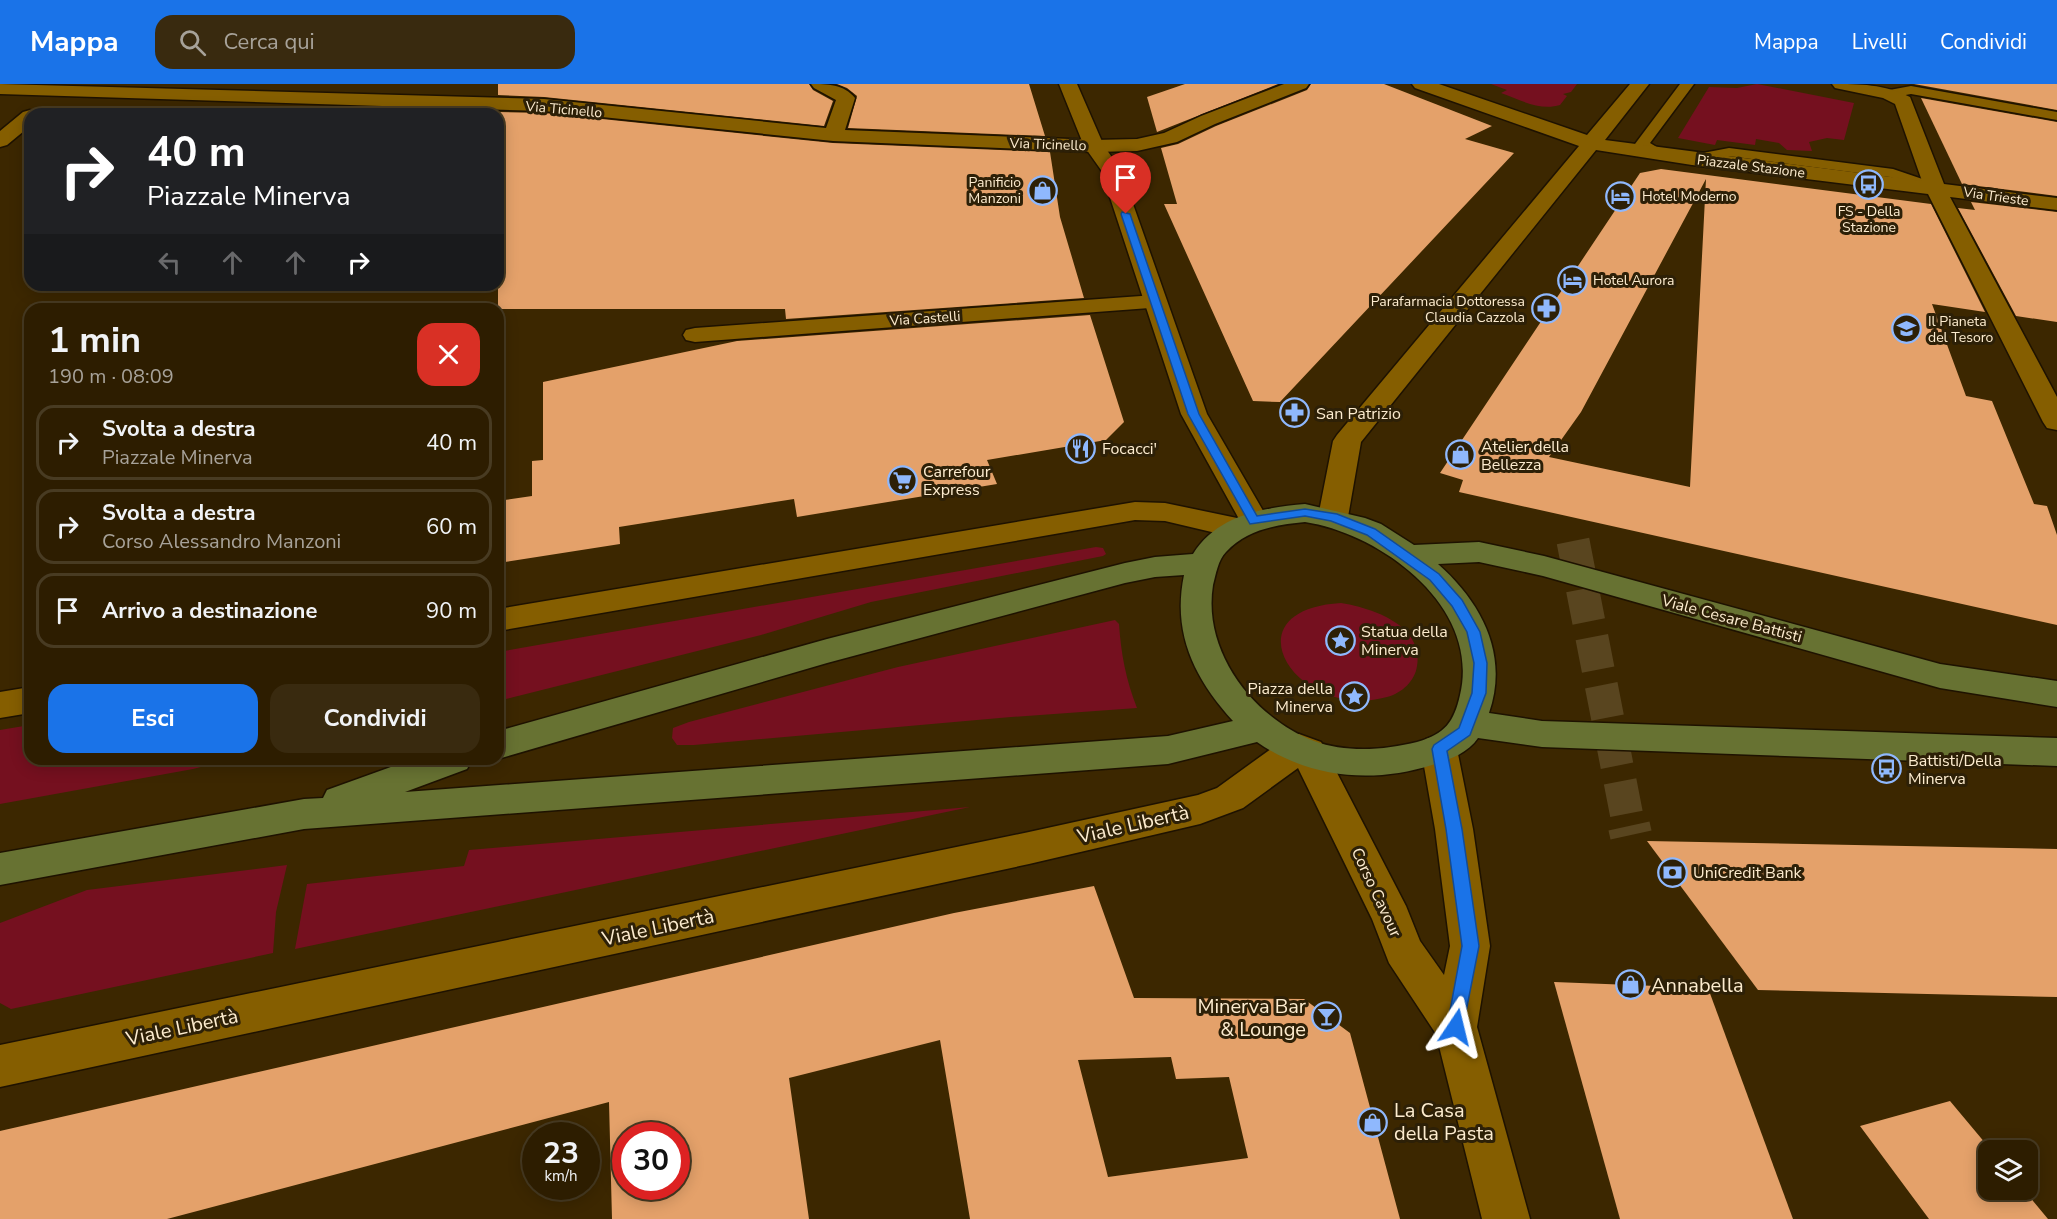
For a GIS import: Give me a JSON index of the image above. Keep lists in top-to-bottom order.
{
  "streets": {
    "main road": ["Viale Cesare Battisti"],
    "street": [
      "Via Ticinello",
      "Piazzale Stazione",
      "Via Trieste",
      "Via Castelli",
      "Viale Libertà",
      "Corso Cavour"
    ]
  },
  "crossings": [
    ["Piazzale Stazione", "Via Trieste"],
    ["Viale Libertà", "Corso Cavour"]
  ],
  "places": {
    "bus stop": ["FS - Della Stazione", "Battisti/Della Minerva"],
    "shop": [
      "Panificio Manzoni",
      "Atelier della Bellezza",
      "Annabella",
      "La Casa della Pasta"
    ],
    "hotel": ["Hotel Moderno", "Hotel Aurora"],
    "pharmacy": ["Parafarmacia Dottoressa Claudia Cazzola", "San Patrizio"],
    "school or university": ["Il Pianeta del Tesoro"],
    "restaurant": ["Focacci'"],
    "supermarket": ["Carrefour Express"],
    "place": ["Statua della Minerva", "Piazza della Minerva"],
    "bank": ["UniCredit Bank"],
    "bar": ["Minerva Bar & Lounge"]
  },
  "page": {
    "header": "Mappa",
    "search": "Cerca qui",
    "nav": ["Mappa", "Livelli", "Condividi"],
    "turn": ["40 m", "Piazzale Minerva"],
    "heading": ["1 min", "190 m · 08:09"],
    "list": [
      {
        "name": "Svolta a destra",
        "note": "Piazzale Minerva",
        "value": "40 m"
      },
      {
        "name": "Svolta a destra",
        "note": "Corso Alessandro Manzoni",
        "value": "60 m"
      },
      {
        "name": "Arrivo a destinazione",
        "value": "90 m"
      }
    ],
    "buttons": ["Esci", "Condividi"],
    "speed": "23 km/h",
    "limit": "30"
  }
}
